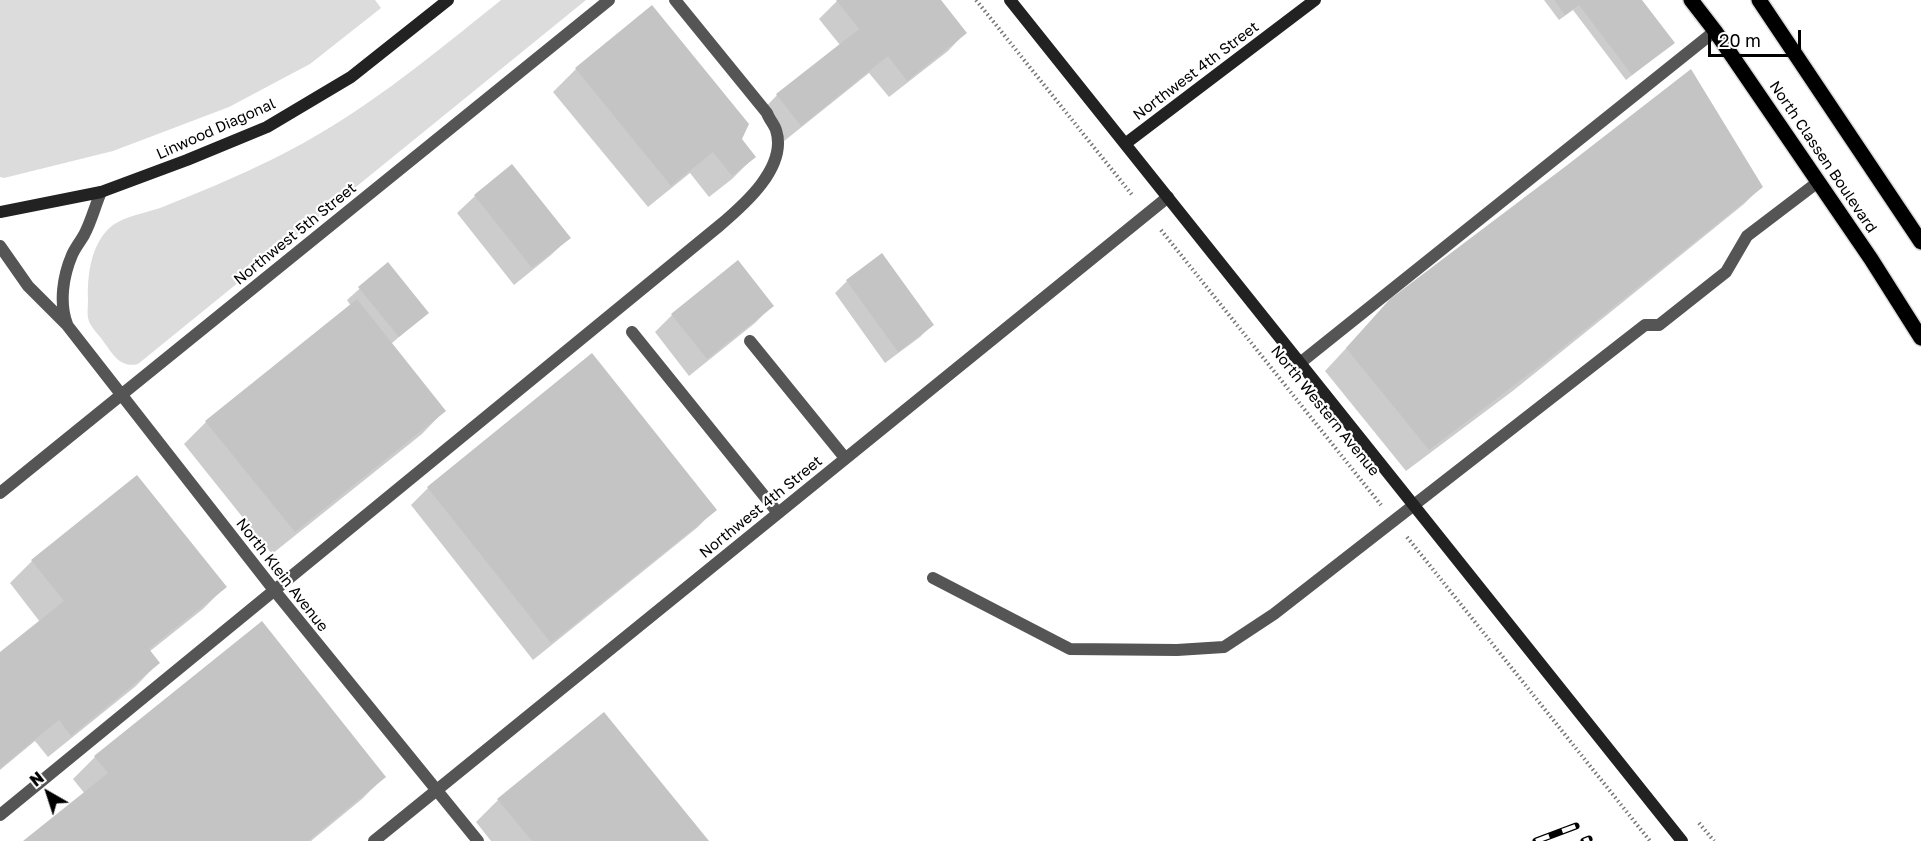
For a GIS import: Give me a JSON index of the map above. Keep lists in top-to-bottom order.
{
  "streets": {
    "main road": [
      "Northwest 4th Street",
      "Linwood Diagonal",
      "North Classen Boulevard",
      "North Western Avenue"
    ],
    "street": ["Northwest 5th Street", "North Klein Avenue"]
  },
  "crossings": [
    ["Northwest 4th Street", "North Western Avenue"],
    ["Northwest 4th Street", "North Klein Avenue"],
    ["Northwest 5th Street", "North Klein Avenue"]
  ],
  "scale_bar": "20 m",
  "north": "top left"
}
